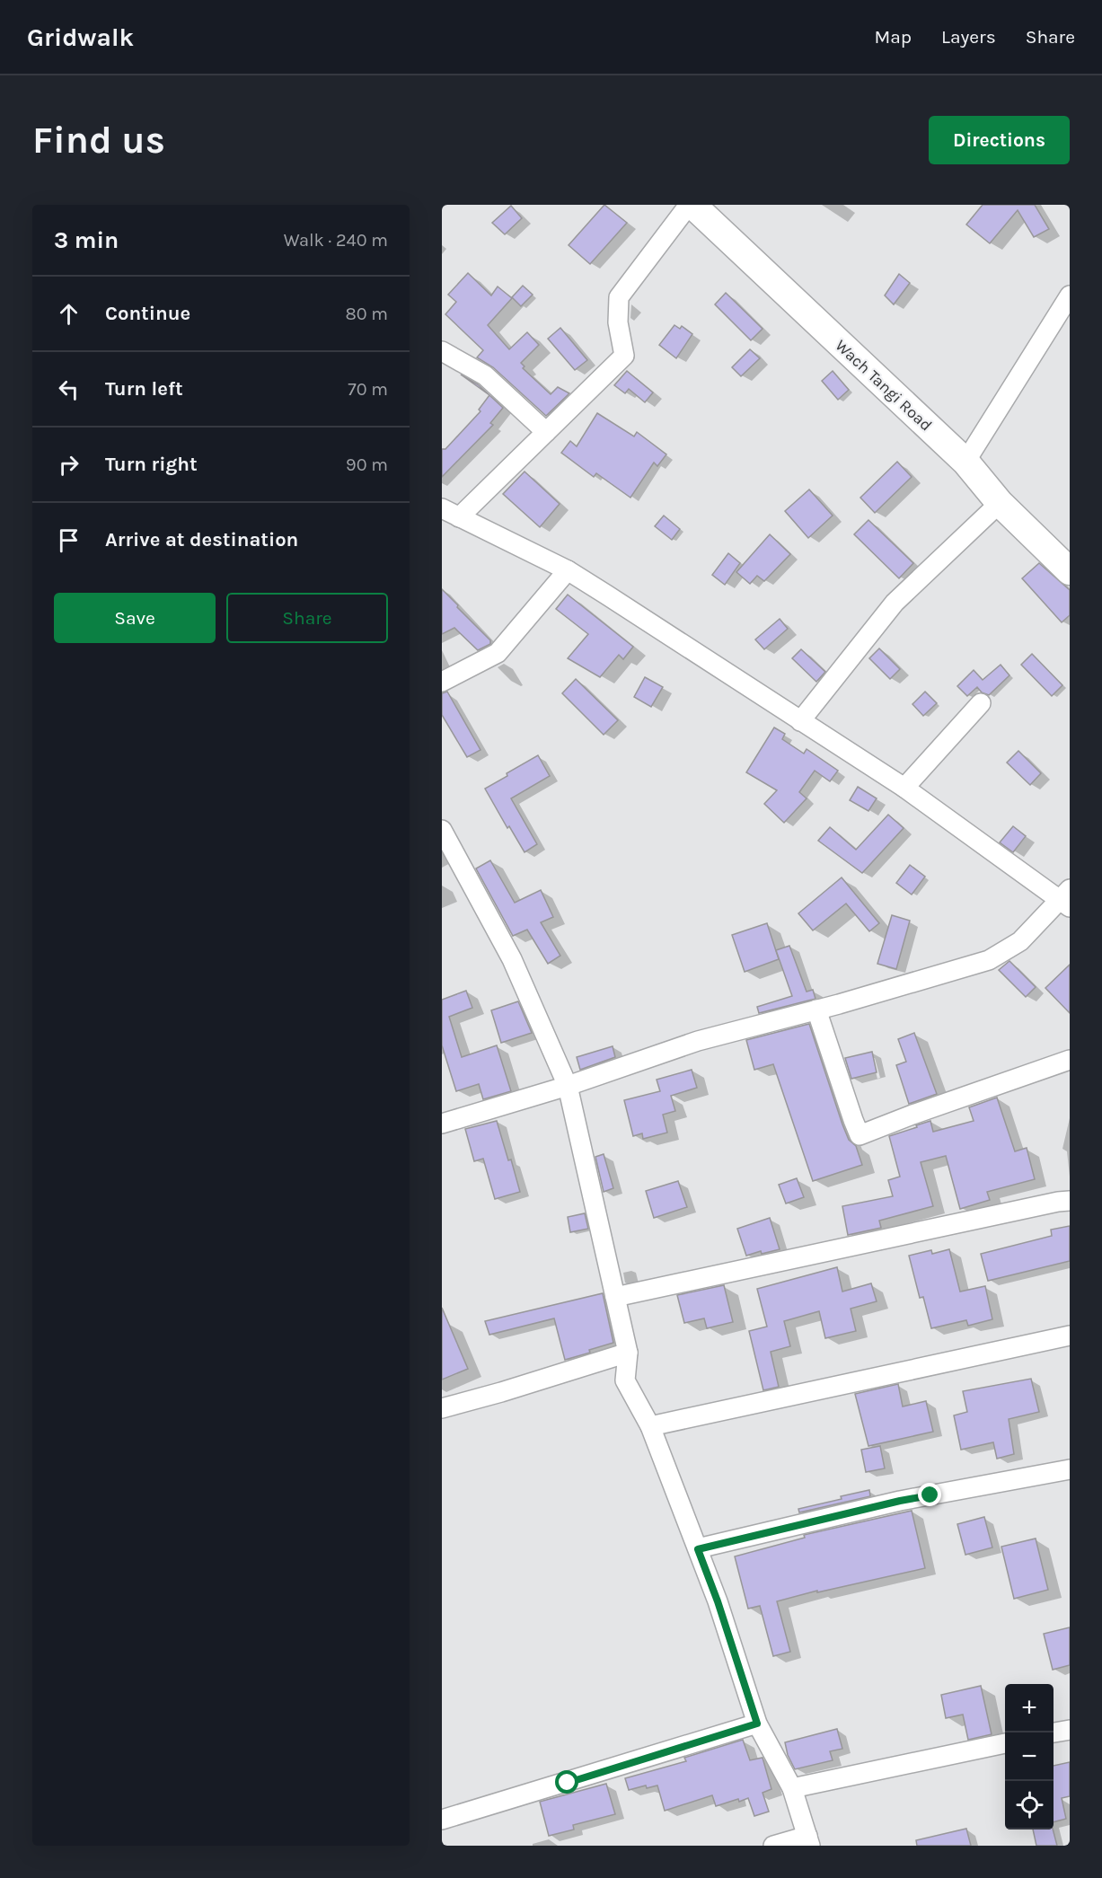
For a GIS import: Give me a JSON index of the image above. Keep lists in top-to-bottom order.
{
  "streets": {
    "main road": ["Wach Tangi Road"]
  },
  "page": {
    "header": "Gridwalk",
    "nav": ["Map", "Layers", "Share"],
    "buttons": [
      "Directions",
      ["Save", "Share"]
    ],
    "title": "Find us",
    "heading": ["3 min", "Walk · 240 m"],
    "list": [
      ["Continue", "80 m"],
      ["Turn left", "70 m"],
      ["Turn right", "90 m"],
      "Arrive at destination"
    ],
    "map_buttons": ["+", "−"]
  }
}
